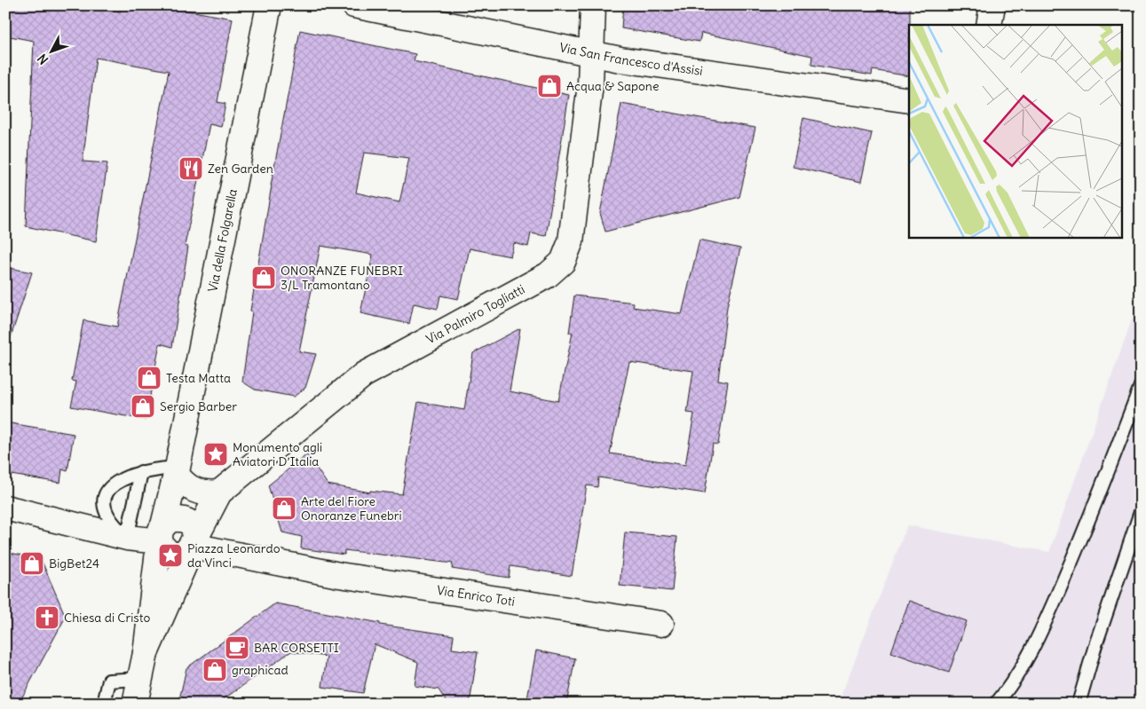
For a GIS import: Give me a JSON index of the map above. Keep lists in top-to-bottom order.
{
  "streets": {
    "street": [
      "Via San Francesco d'Assisi",
      "Via della Folgarella",
      "Via Palmiro Togliatti",
      "Via Enrico Toti"
    ]
  },
  "crossings": [
    ["Via San Francesco d'Assisi", "Via Palmiro Togliatti"]
  ],
  "places": {
    "shop": [
      "Acqua & Sapone",
      "ONORANZE FUNEBRI 3/L Tramontano",
      "Testa Matta",
      "Sergio Barber",
      "Arte del Fiore Onoranze Funebri",
      "BigBet24",
      "graphicad"
    ],
    "restaurant": ["Zen Garden"],
    "place": ["Monumento agli Aviatori D’Italia", "Piazza Leonardo da Vinci"],
    "church": ["Chiesa di Cristo"],
    "cafe": ["BAR CORSETTI"]
  },
  "north": "bottom left"
}
